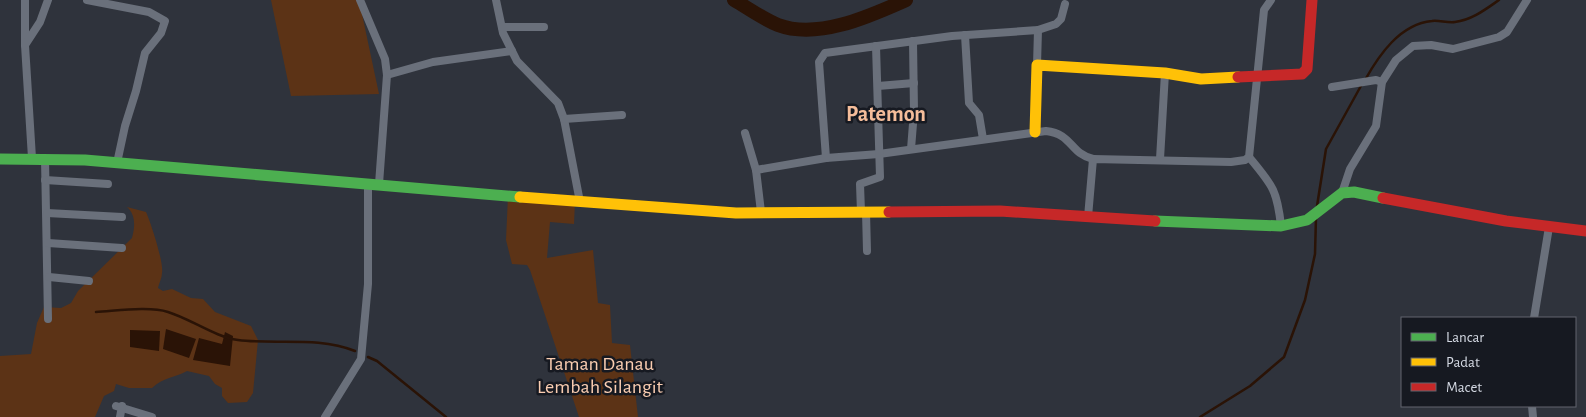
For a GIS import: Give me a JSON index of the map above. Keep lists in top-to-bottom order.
{
  "districts": ["Patemon"],
  "parks": ["Taman Danau Lembah Silangit"],
  "legend": ["Lancar", "Padat", "Macet"]
}
